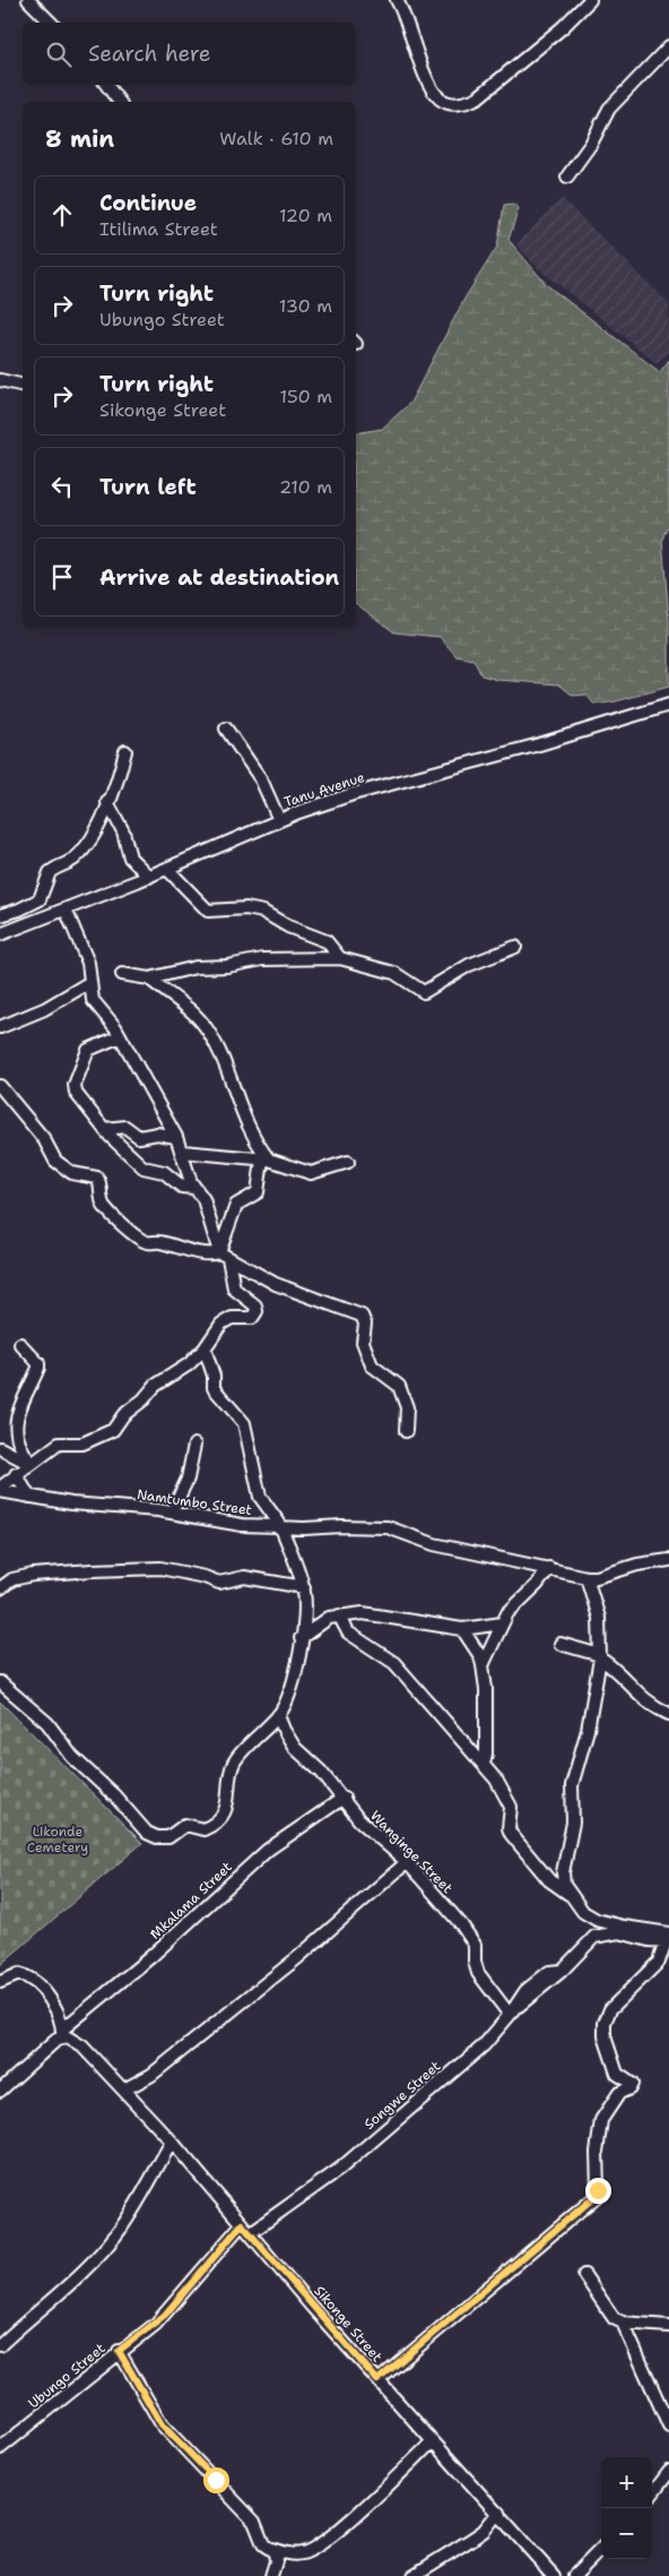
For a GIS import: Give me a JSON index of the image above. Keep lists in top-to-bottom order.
{
  "streets": {
    "street": [
      "Tanu Avenue",
      "Namtumbo Street",
      "Wanginge Street",
      "Mkalama Street",
      "Songwe Street",
      "Sikonge Street",
      "Ubungo Street"
    ]
  },
  "crossings": [
    ["Wanginge Street", "Mkalama Street"],
    ["Wanginge Street", "Songwe Street"],
    ["Mkalama Street", "Sikonge Street"],
    ["Songwe Street", "Sikonge Street"],
    ["Sikonge Street", "Ubungo Street"]
  ],
  "parks": ["Likonde Cemetery"],
  "page": {
    "search": "Search here",
    "heading": ["8 min", "Walk · 610 m"],
    "list": [
      ["Continue", "Itilima Street", "120 m"],
      ["Turn right", "Ubungo Street", "130 m"],
      ["Turn right", "Sikonge Street", "150 m"],
      ["Turn left", "210 m"],
      "Arrive at destination"
    ],
    "map_buttons": ["+", "−"]
  }
}
